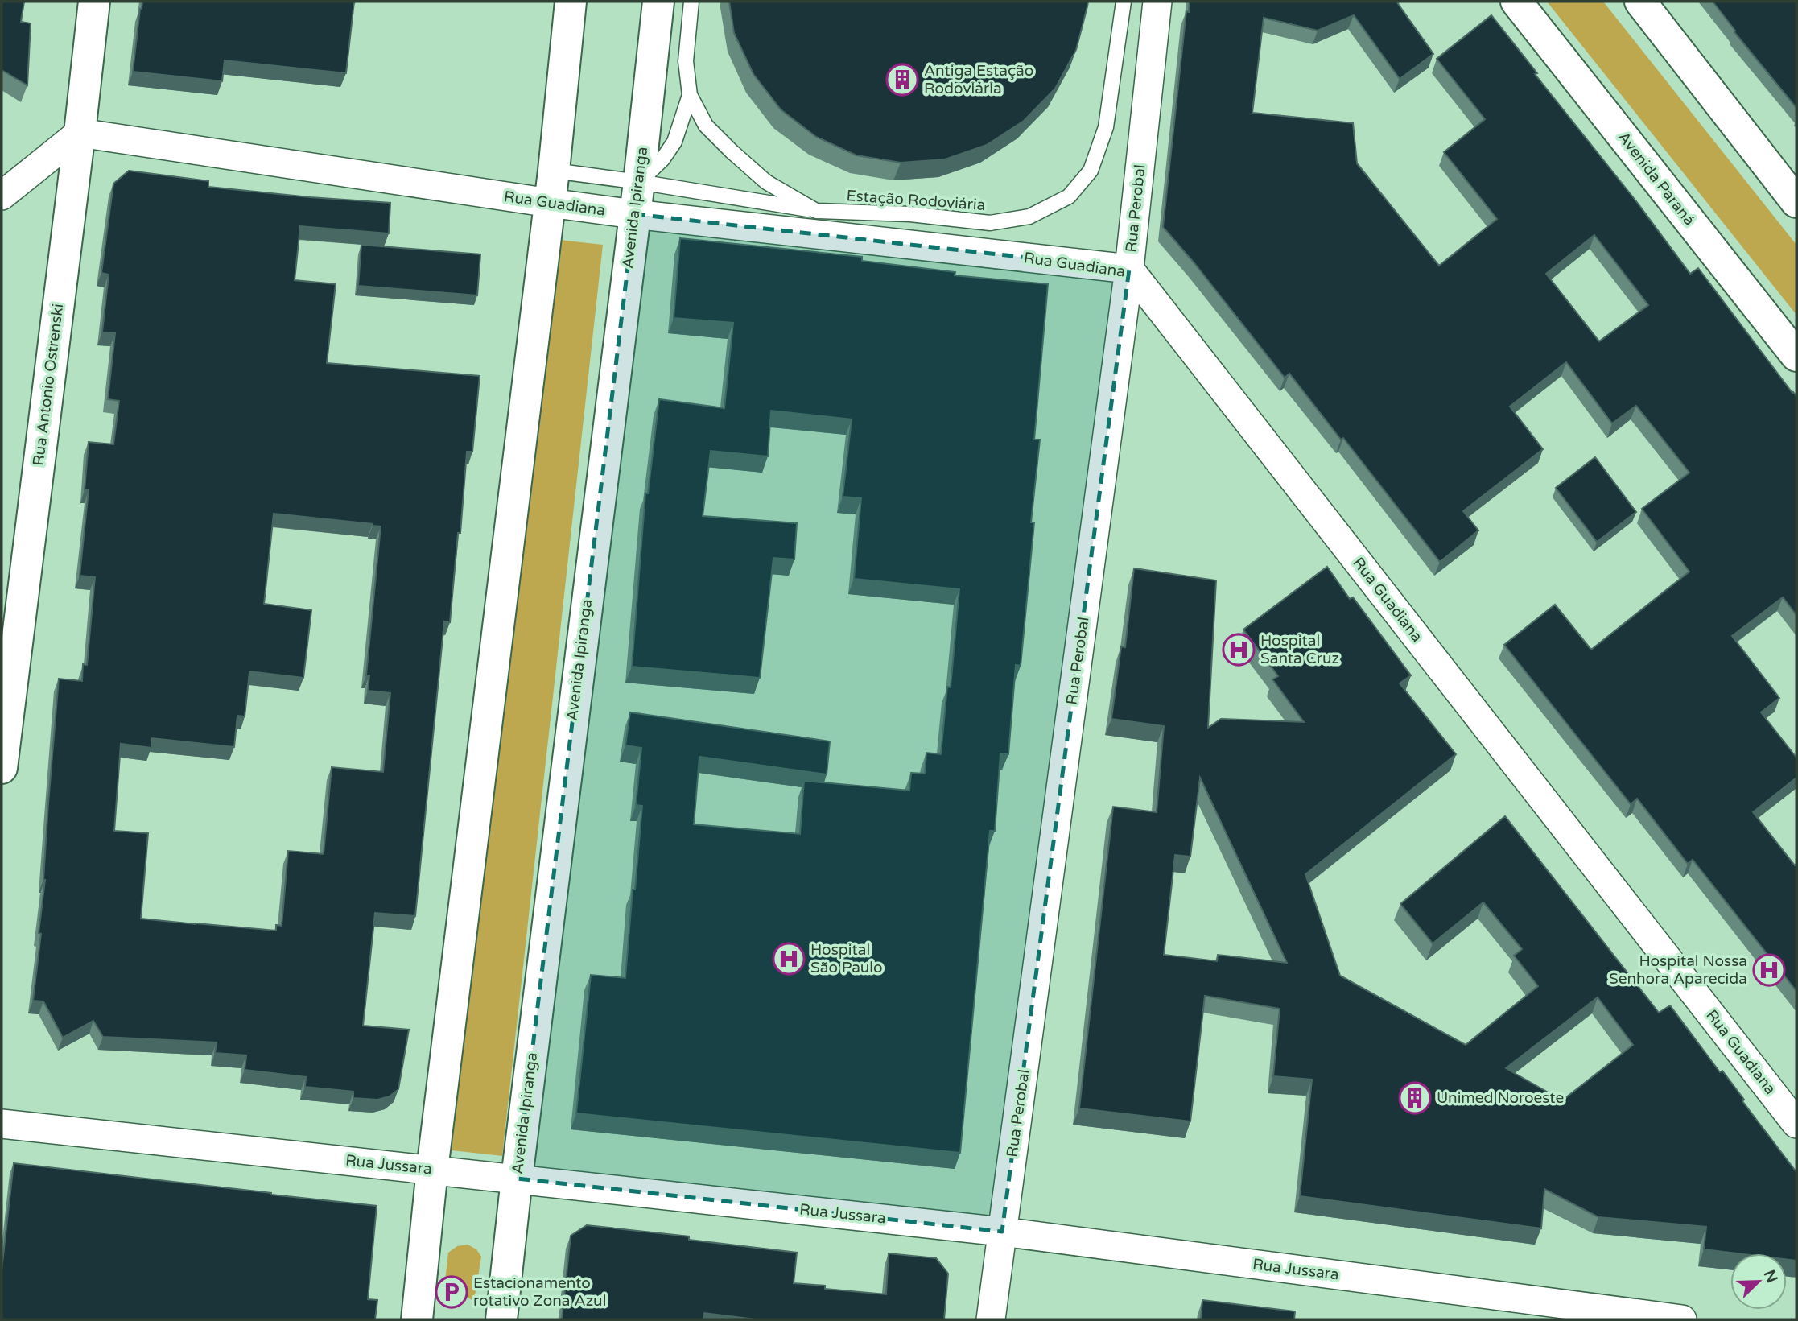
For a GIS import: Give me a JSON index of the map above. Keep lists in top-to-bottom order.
{
  "streets": {
    "street": [
      "Avenida Paraná",
      "Rua Guadiana",
      "Avenida Ipiranga",
      "Rua Perobal",
      "Rua Antonio Ostrenski",
      "Rua Jussara"
    ],
    "lane": ["Estação Rodoviária"]
  },
  "crossings": [
    ["Rua Guadiana", "Avenida Ipiranga"],
    ["Rua Guadiana", "Rua Perobal"],
    ["Rua Guadiana", "Rua Antonio Ostrenski"],
    ["Avenida Ipiranga", "Rua Jussara"],
    ["Rua Perobal", "Rua Jussara"]
  ],
  "places": {
    "building": ["Antiga Estação Rodoviária", "Unimed Noroeste"],
    "hospital": ["Hospital Santa Cruz", "Hospital São Paulo", "Hospital Nossa Senhora Aparecida"],
    "parking": ["Estacionamento rotativo Zona Azul"]
  },
  "north": "top right"
}
